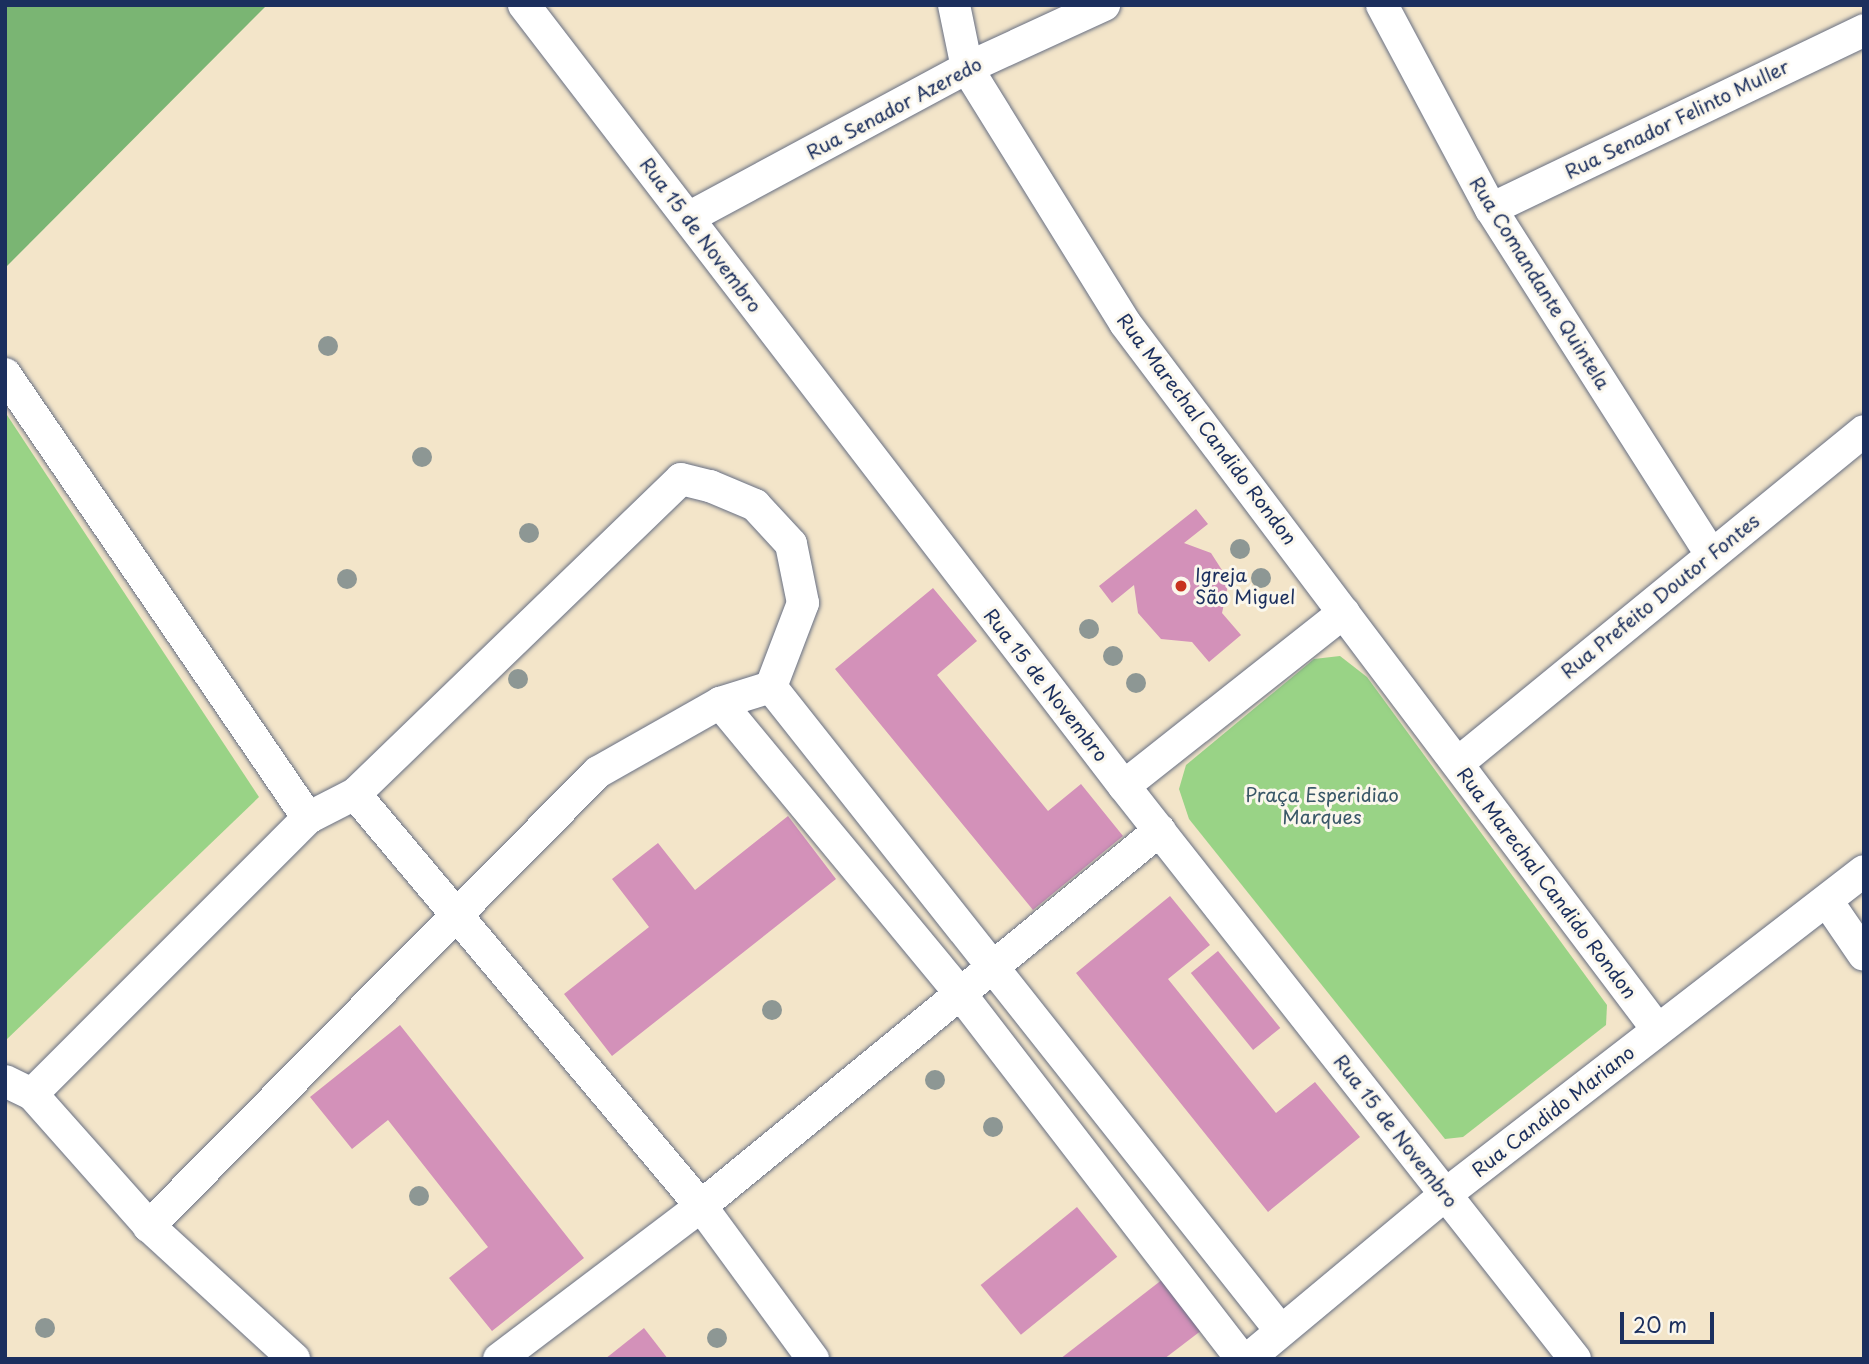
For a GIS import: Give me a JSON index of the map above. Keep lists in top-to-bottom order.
{
  "streets": {
    "street": [
      "Rua Senador Azeredo",
      "Rua Senador Felinto Muller",
      "Rua 15 de Novembro",
      "Rua Comandante Quintela",
      "Rua Marechal Candido Rondon",
      "Rua Prefeito Doutor Fontes",
      "Rua Candido Mariano"
    ]
  },
  "crossings": [
    ["Rua Senador Azeredo", "Rua 15 de Novembro"],
    ["Rua Senador Azeredo", "Rua Marechal Candido Rondon"],
    ["Rua Senador Felinto Muller", "Rua Comandante Quintela"],
    ["Rua 15 de Novembro", "Rua Candido Mariano"],
    ["Rua Comandante Quintela", "Rua Prefeito Doutor Fontes"],
    ["Rua Marechal Candido Rondon", "Rua Prefeito Doutor Fontes"],
    ["Rua Marechal Candido Rondon", "Rua Candido Mariano"]
  ],
  "parks": ["Praça Esperidiao Marques"],
  "places": ["Igreja São Miguel"],
  "scale_bar": "20 m"
}
